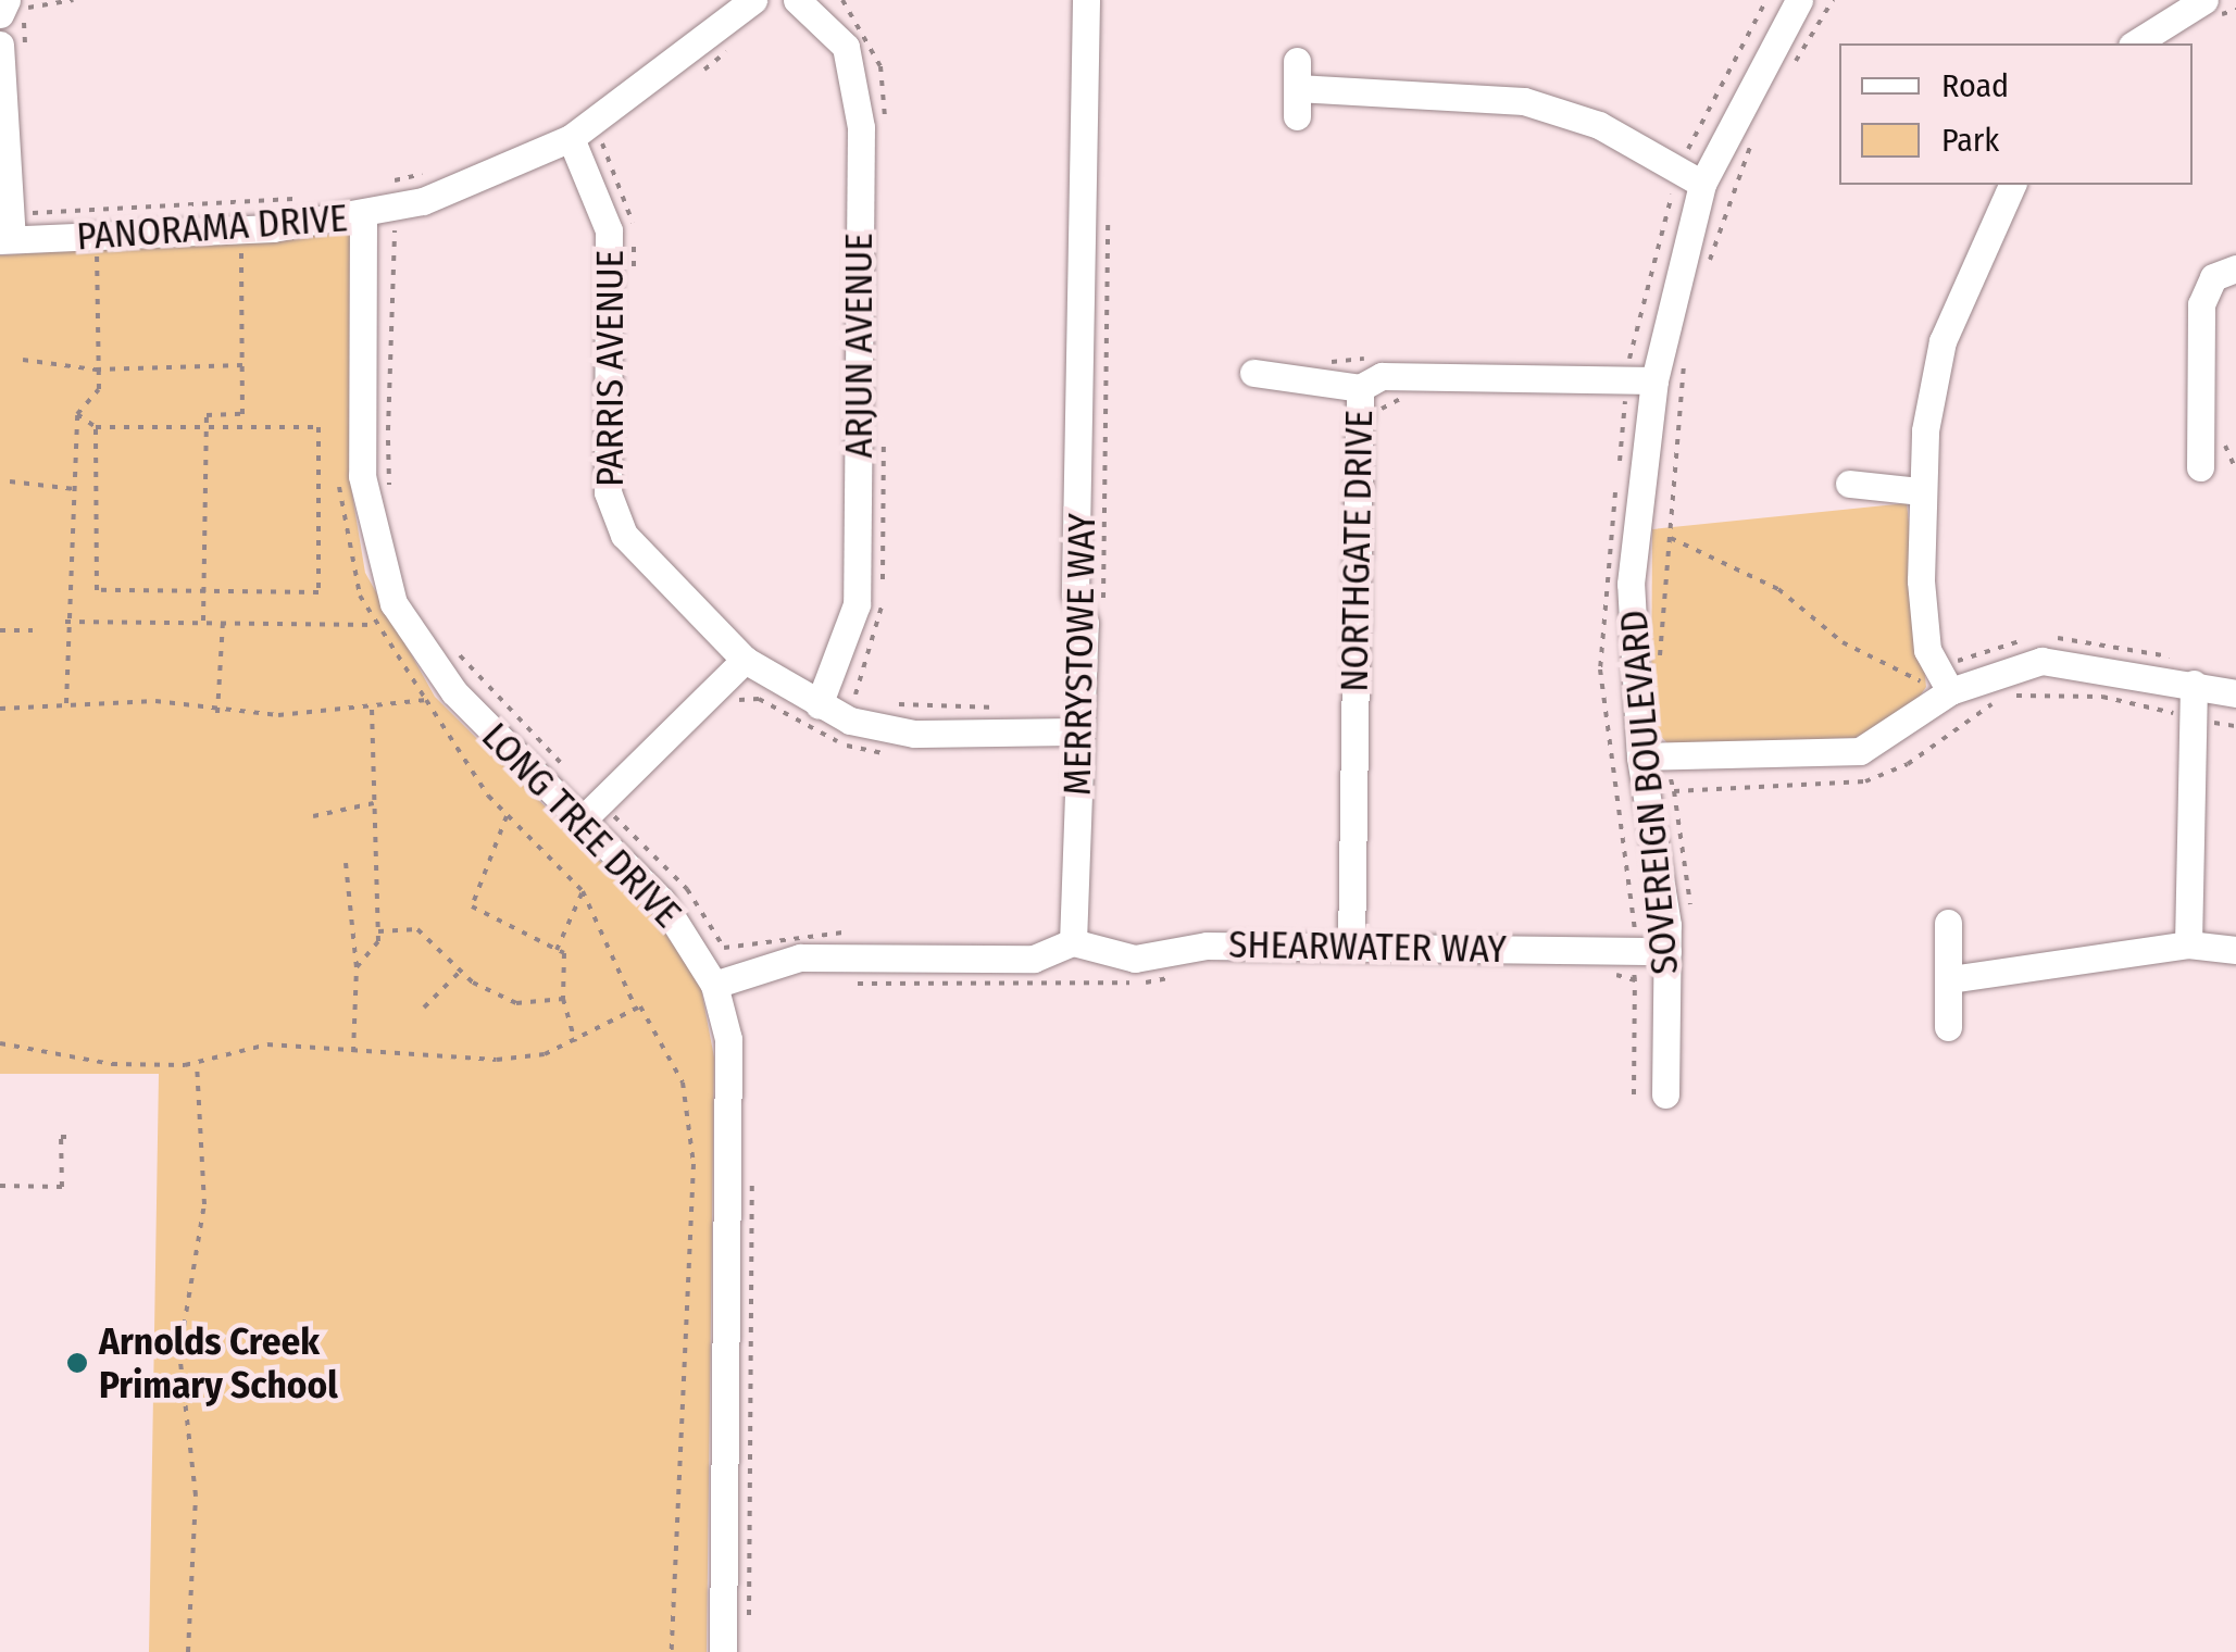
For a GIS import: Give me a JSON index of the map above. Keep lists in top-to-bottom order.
{
  "streets": {
    "street": [
      "PANORAMA DRIVE",
      "ARJUN AVENUE",
      "PARRIS AVENUE",
      "NORTHGATE DRIVE",
      "MERRYSTOWE WAY",
      "SOVEREIGN BOULEVARD",
      "LONG TREE DRIVE",
      "SHEARWATER WAY"
    ]
  },
  "crossings": [
    ["PANORAMA DRIVE", "PARRIS AVENUE"],
    ["PANORAMA DRIVE", "LONG TREE DRIVE"],
    ["ARJUN AVENUE", "PARRIS AVENUE"],
    ["PARRIS AVENUE", "MERRYSTOWE WAY"],
    ["NORTHGATE DRIVE", "SOVEREIGN BOULEVARD"],
    ["NORTHGATE DRIVE", "SHEARWATER WAY"],
    ["MERRYSTOWE WAY", "SHEARWATER WAY"],
    ["SOVEREIGN BOULEVARD", "SHEARWATER WAY"]
  ],
  "places": ["Arnolds Creek Primary School"],
  "legend": ["Road", "Park"]
}
